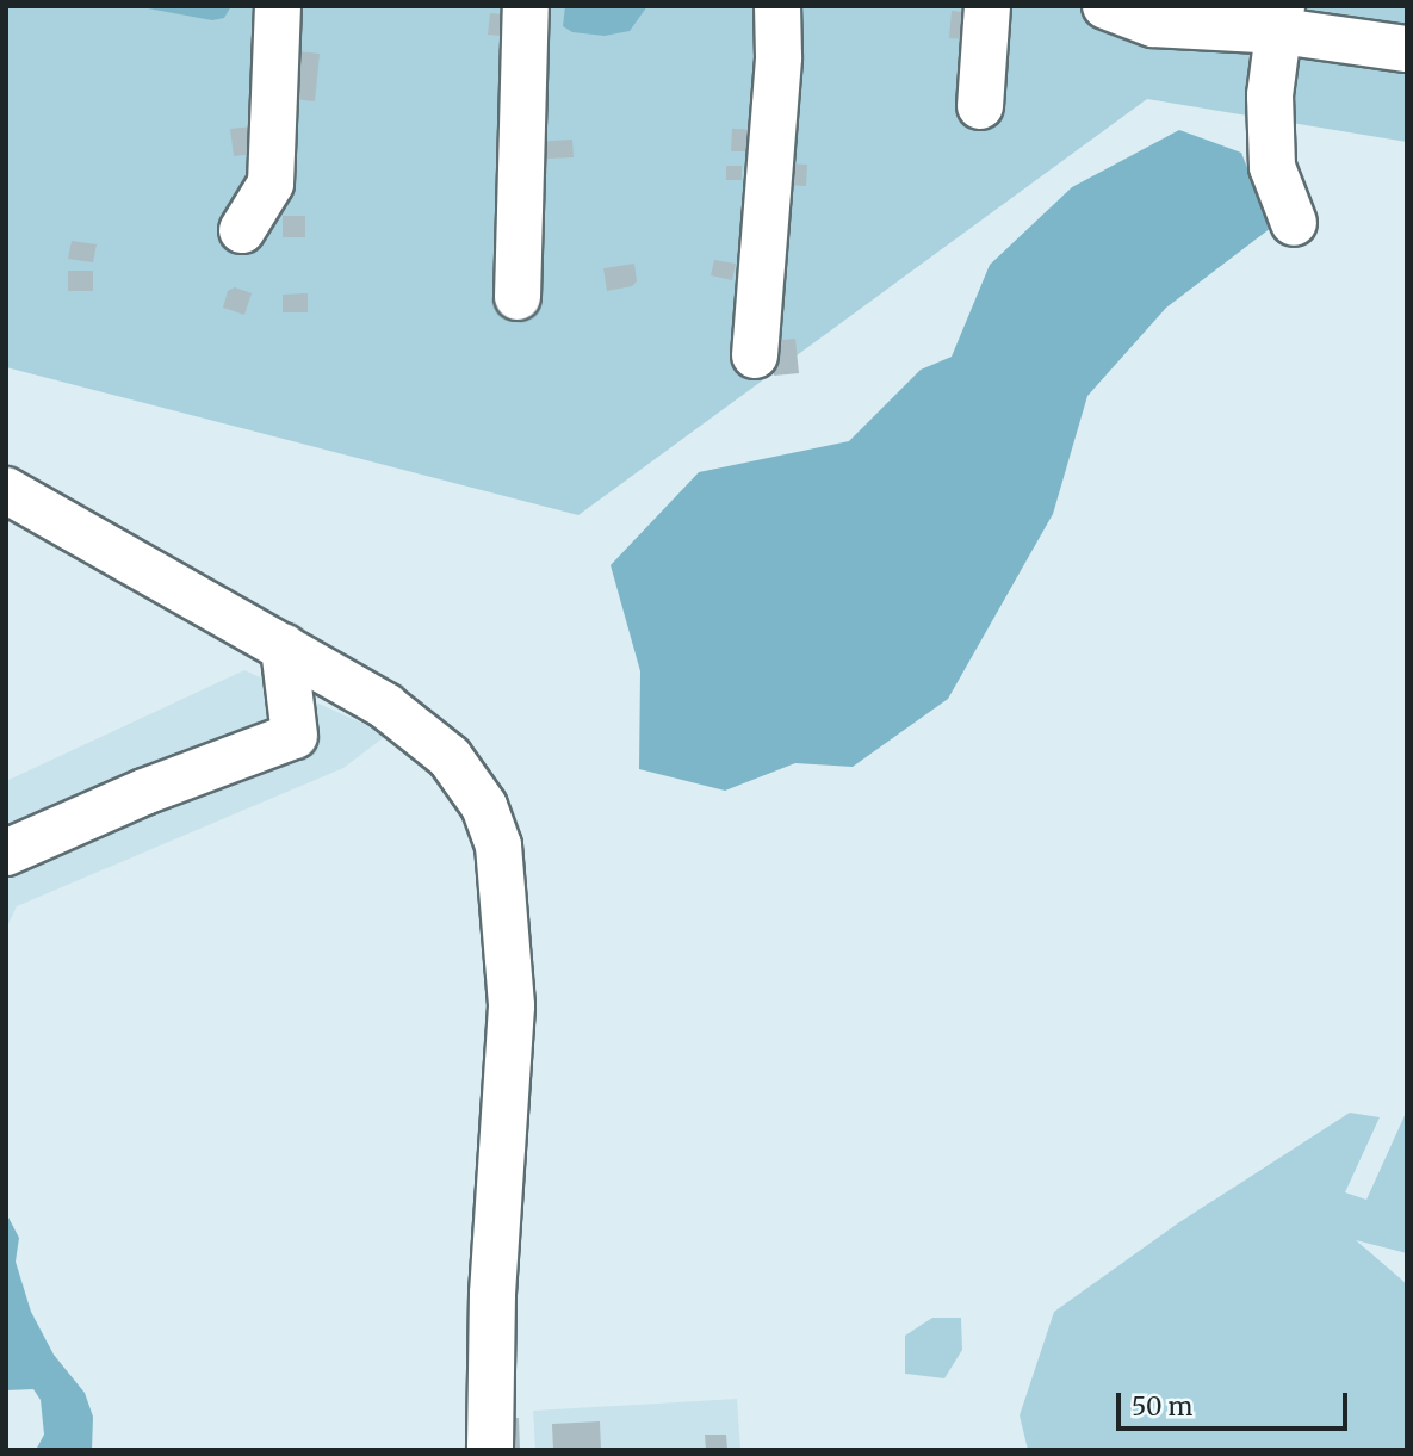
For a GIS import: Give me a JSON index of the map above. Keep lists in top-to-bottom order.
{
  "scale_bar": "50 m"
}
